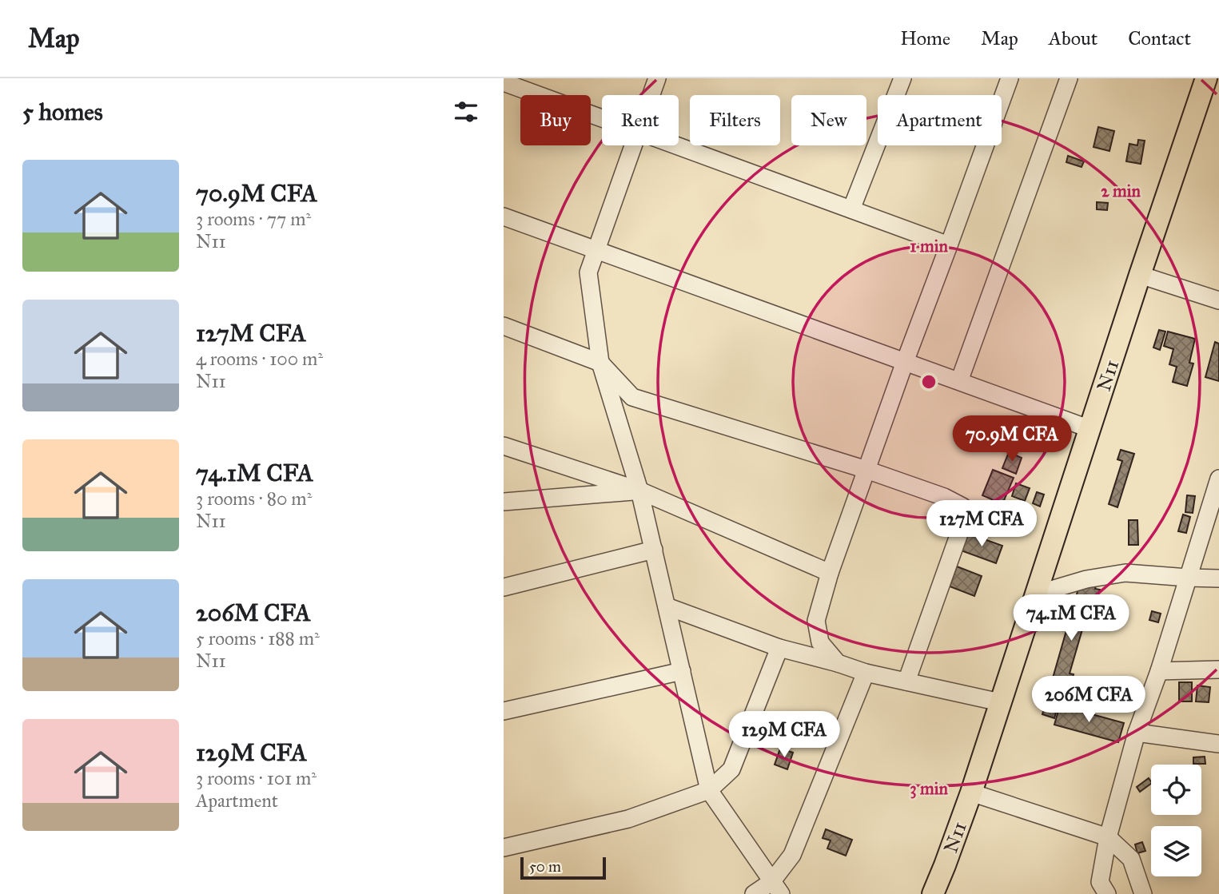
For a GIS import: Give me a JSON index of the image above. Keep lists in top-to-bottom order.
{
  "streets": {
    "main road": ["N11"]
  },
  "scale_bar": "50 m",
  "page": {
    "header": "Map",
    "nav": [
      "Home",
      "Map",
      "About",
      "Contact"
    ],
    "heading": "5 homes",
    "chip": [
      "Buy",
      "Rent",
      "Filters",
      "New",
      "Apartment"
    ],
    "list": [
      {
        "name": "70.9M CFA",
        "note": "3 rooms · 77 m² · N11"
      },
      {
        "name": "127M CFA",
        "note": "4 rooms · 100 m² · N11"
      },
      {
        "name": "74.1M CFA",
        "note": "3 rooms · 80 m² · N11"
      },
      {
        "name": "206M CFA",
        "note": "5 rooms · 188 m² · N11"
      },
      {
        "name": "129M CFA",
        "note": "3 rooms · 101 m² · Apartment"
      }
    ],
    "price": [
      "70.9M CFA",
      "127M CFA",
      "74.1M CFA",
      "206M CFA",
      "129M CFA"
    ],
    "scale": "50 m"
  },
  "rings": ["2 min", "1 min", "3 min"]
}
